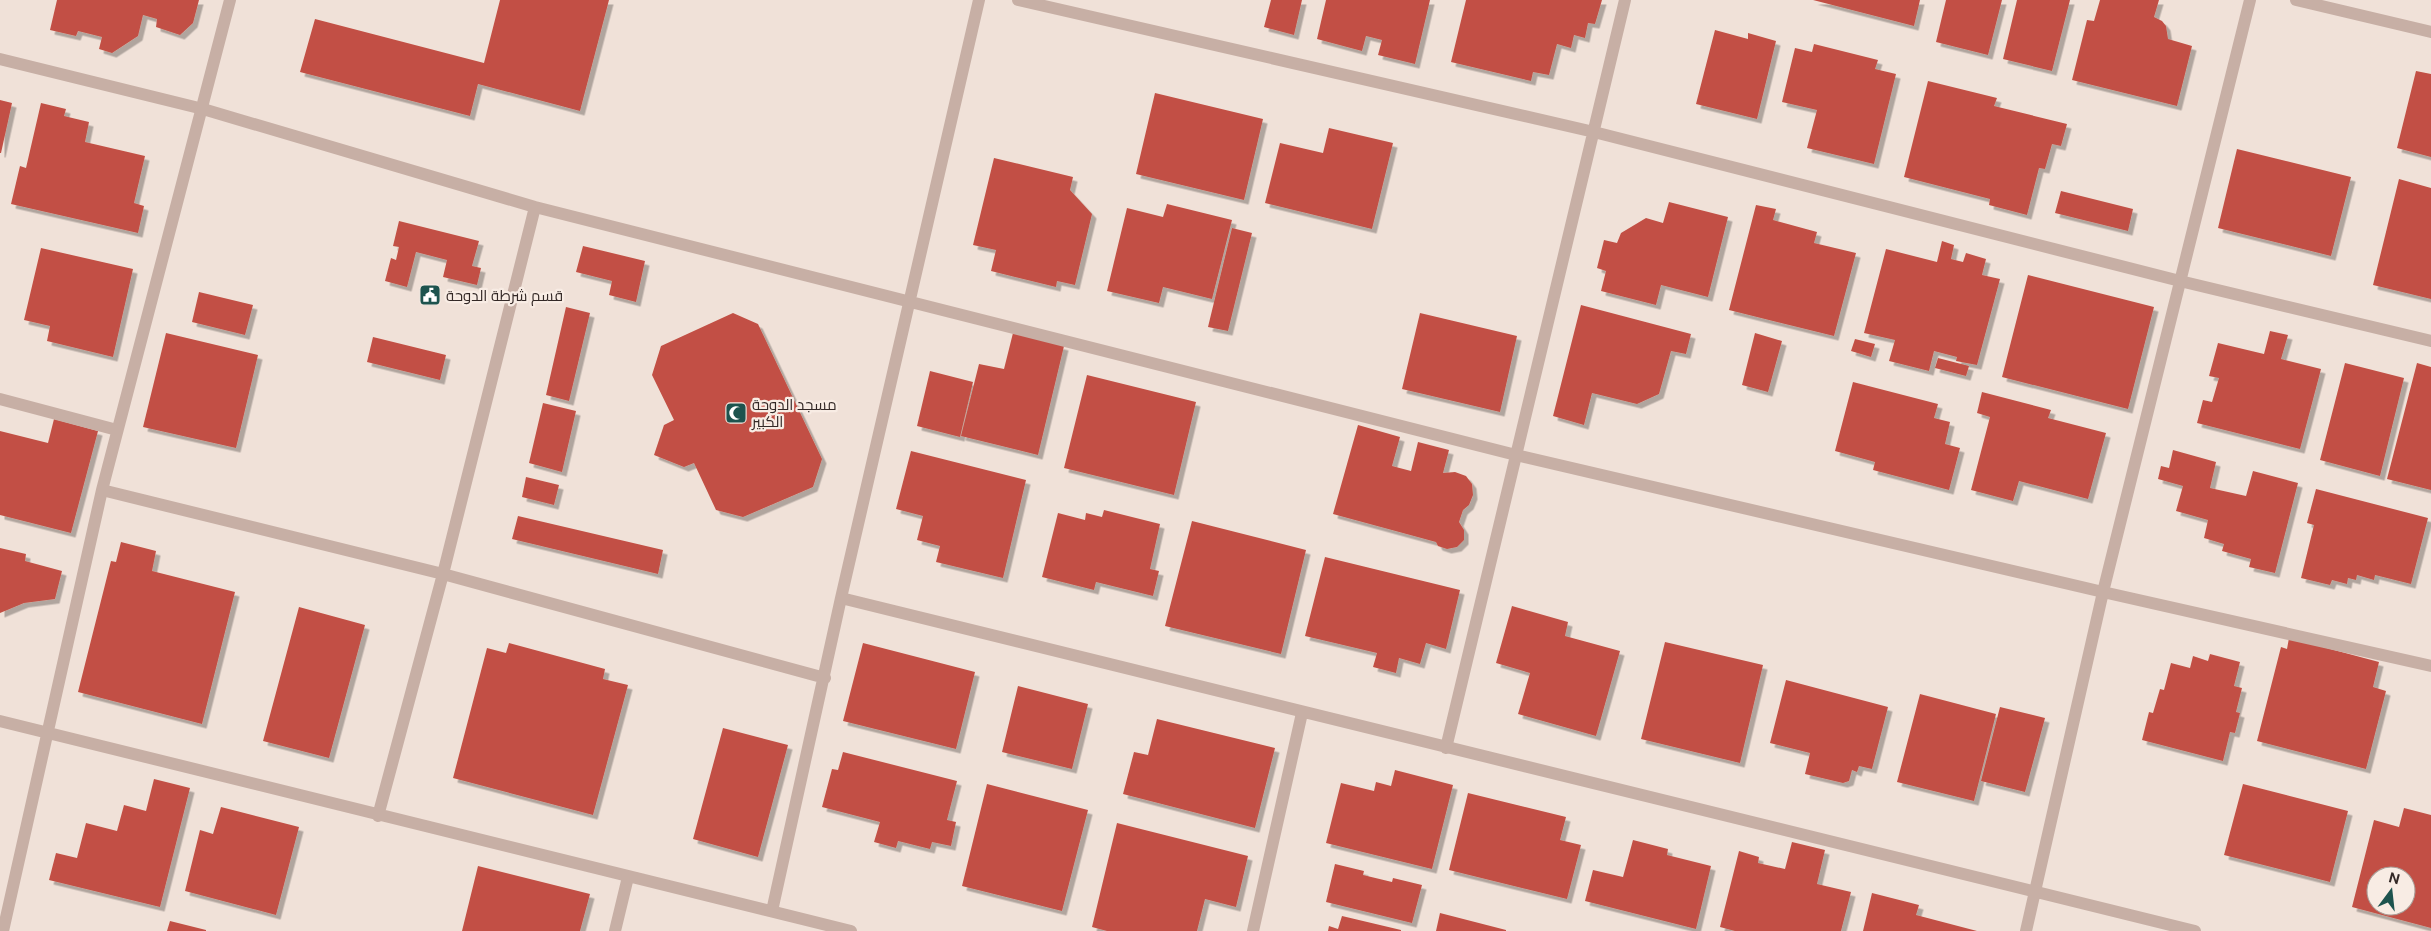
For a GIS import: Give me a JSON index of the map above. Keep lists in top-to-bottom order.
{
  "places": {
    "public building": ["قسم شرطة الدوحة"],
    "mosque": ["مسجد الدوحة الكبير"]
  },
  "north": "top"
}
